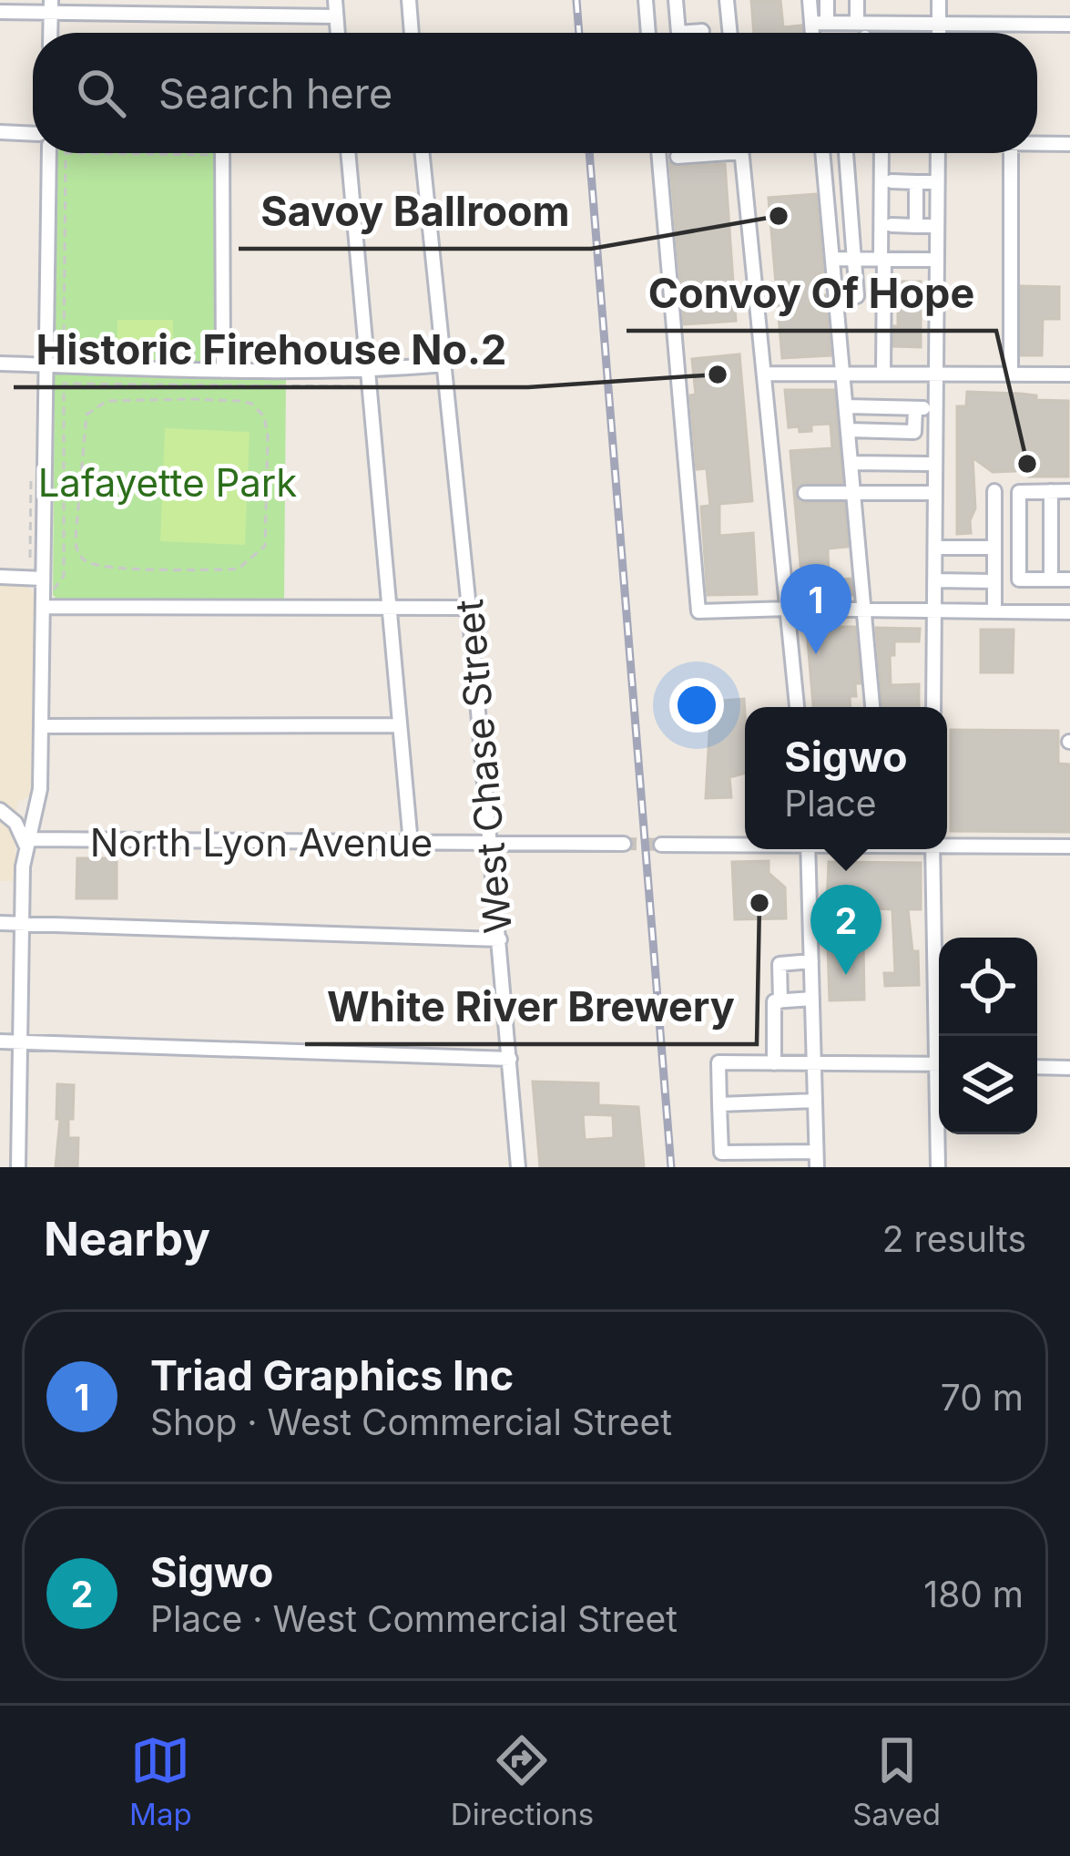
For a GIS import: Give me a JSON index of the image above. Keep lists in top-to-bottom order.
{
  "streets": {
    "street": ["West Chase Street", "North Lyon Avenue"]
  },
  "crossings": [
    ["West Chase Street", "North Lyon Avenue"]
  ],
  "parks": ["Lafayette Park"],
  "places": [
    "Savoy Ballroom",
    "Historic Firehouse No.2",
    "Convoy Of Hope",
    "White River Brewery"
  ],
  "page": {
    "search": "Search here",
    "pins": ["1", "2"],
    "popup": ["Sigwo", "Place"],
    "heading": ["Nearby", "2 results"],
    "list": [
      {
        "mark": "1",
        "name": "Triad Graphics Inc",
        "note": "Shop · West Commercial Street",
        "value": "70 m"
      },
      {
        "mark": "2",
        "name": "Sigwo",
        "note": "Place · West Commercial Street",
        "value": "180 m"
      }
    ],
    "nav": ["Map", "Directions", "Saved"]
  }
}
